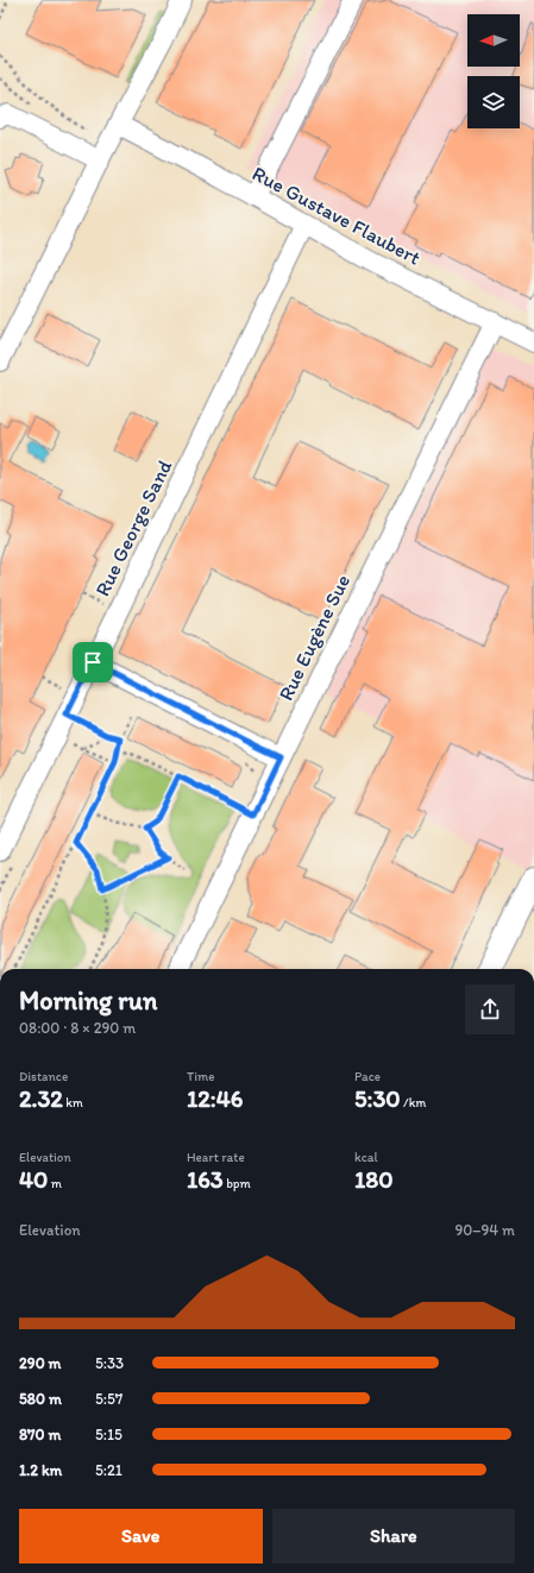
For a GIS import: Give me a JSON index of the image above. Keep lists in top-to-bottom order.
{
  "streets": {
    "street": ["Rue Gustave Flaubert", "Rue George Sand", "Rue Eugène Sue"]
  },
  "crossings": [
    ["Rue Gustave Flaubert", "Rue George Sand"],
    ["Rue Gustave Flaubert", "Rue Eugène Sue"]
  ],
  "north": "left",
  "page": {
    "heading": ["Morning run", "08:00 · 8 × 290 m"],
    "stats": [
      ["Distance", "2.32 km"],
      ["Time", "12:46"],
      ["Pace", "5:30 /km"],
      ["Elevation", "40 m"],
      ["Heart rate", "163 bpm"],
      ["kcal", "180"]
    ],
    "chart": ["Elevation", "90–94 m"],
    "list": [
      {
        "name": "290 m",
        "note": "5:33"
      },
      {
        "name": "580 m",
        "note": "5:57"
      },
      {
        "name": "870 m",
        "note": "5:15"
      },
      {
        "name": "1.2 km",
        "note": "5:21"
      }
    ],
    "buttons": ["Save", "Share"]
  }
}
